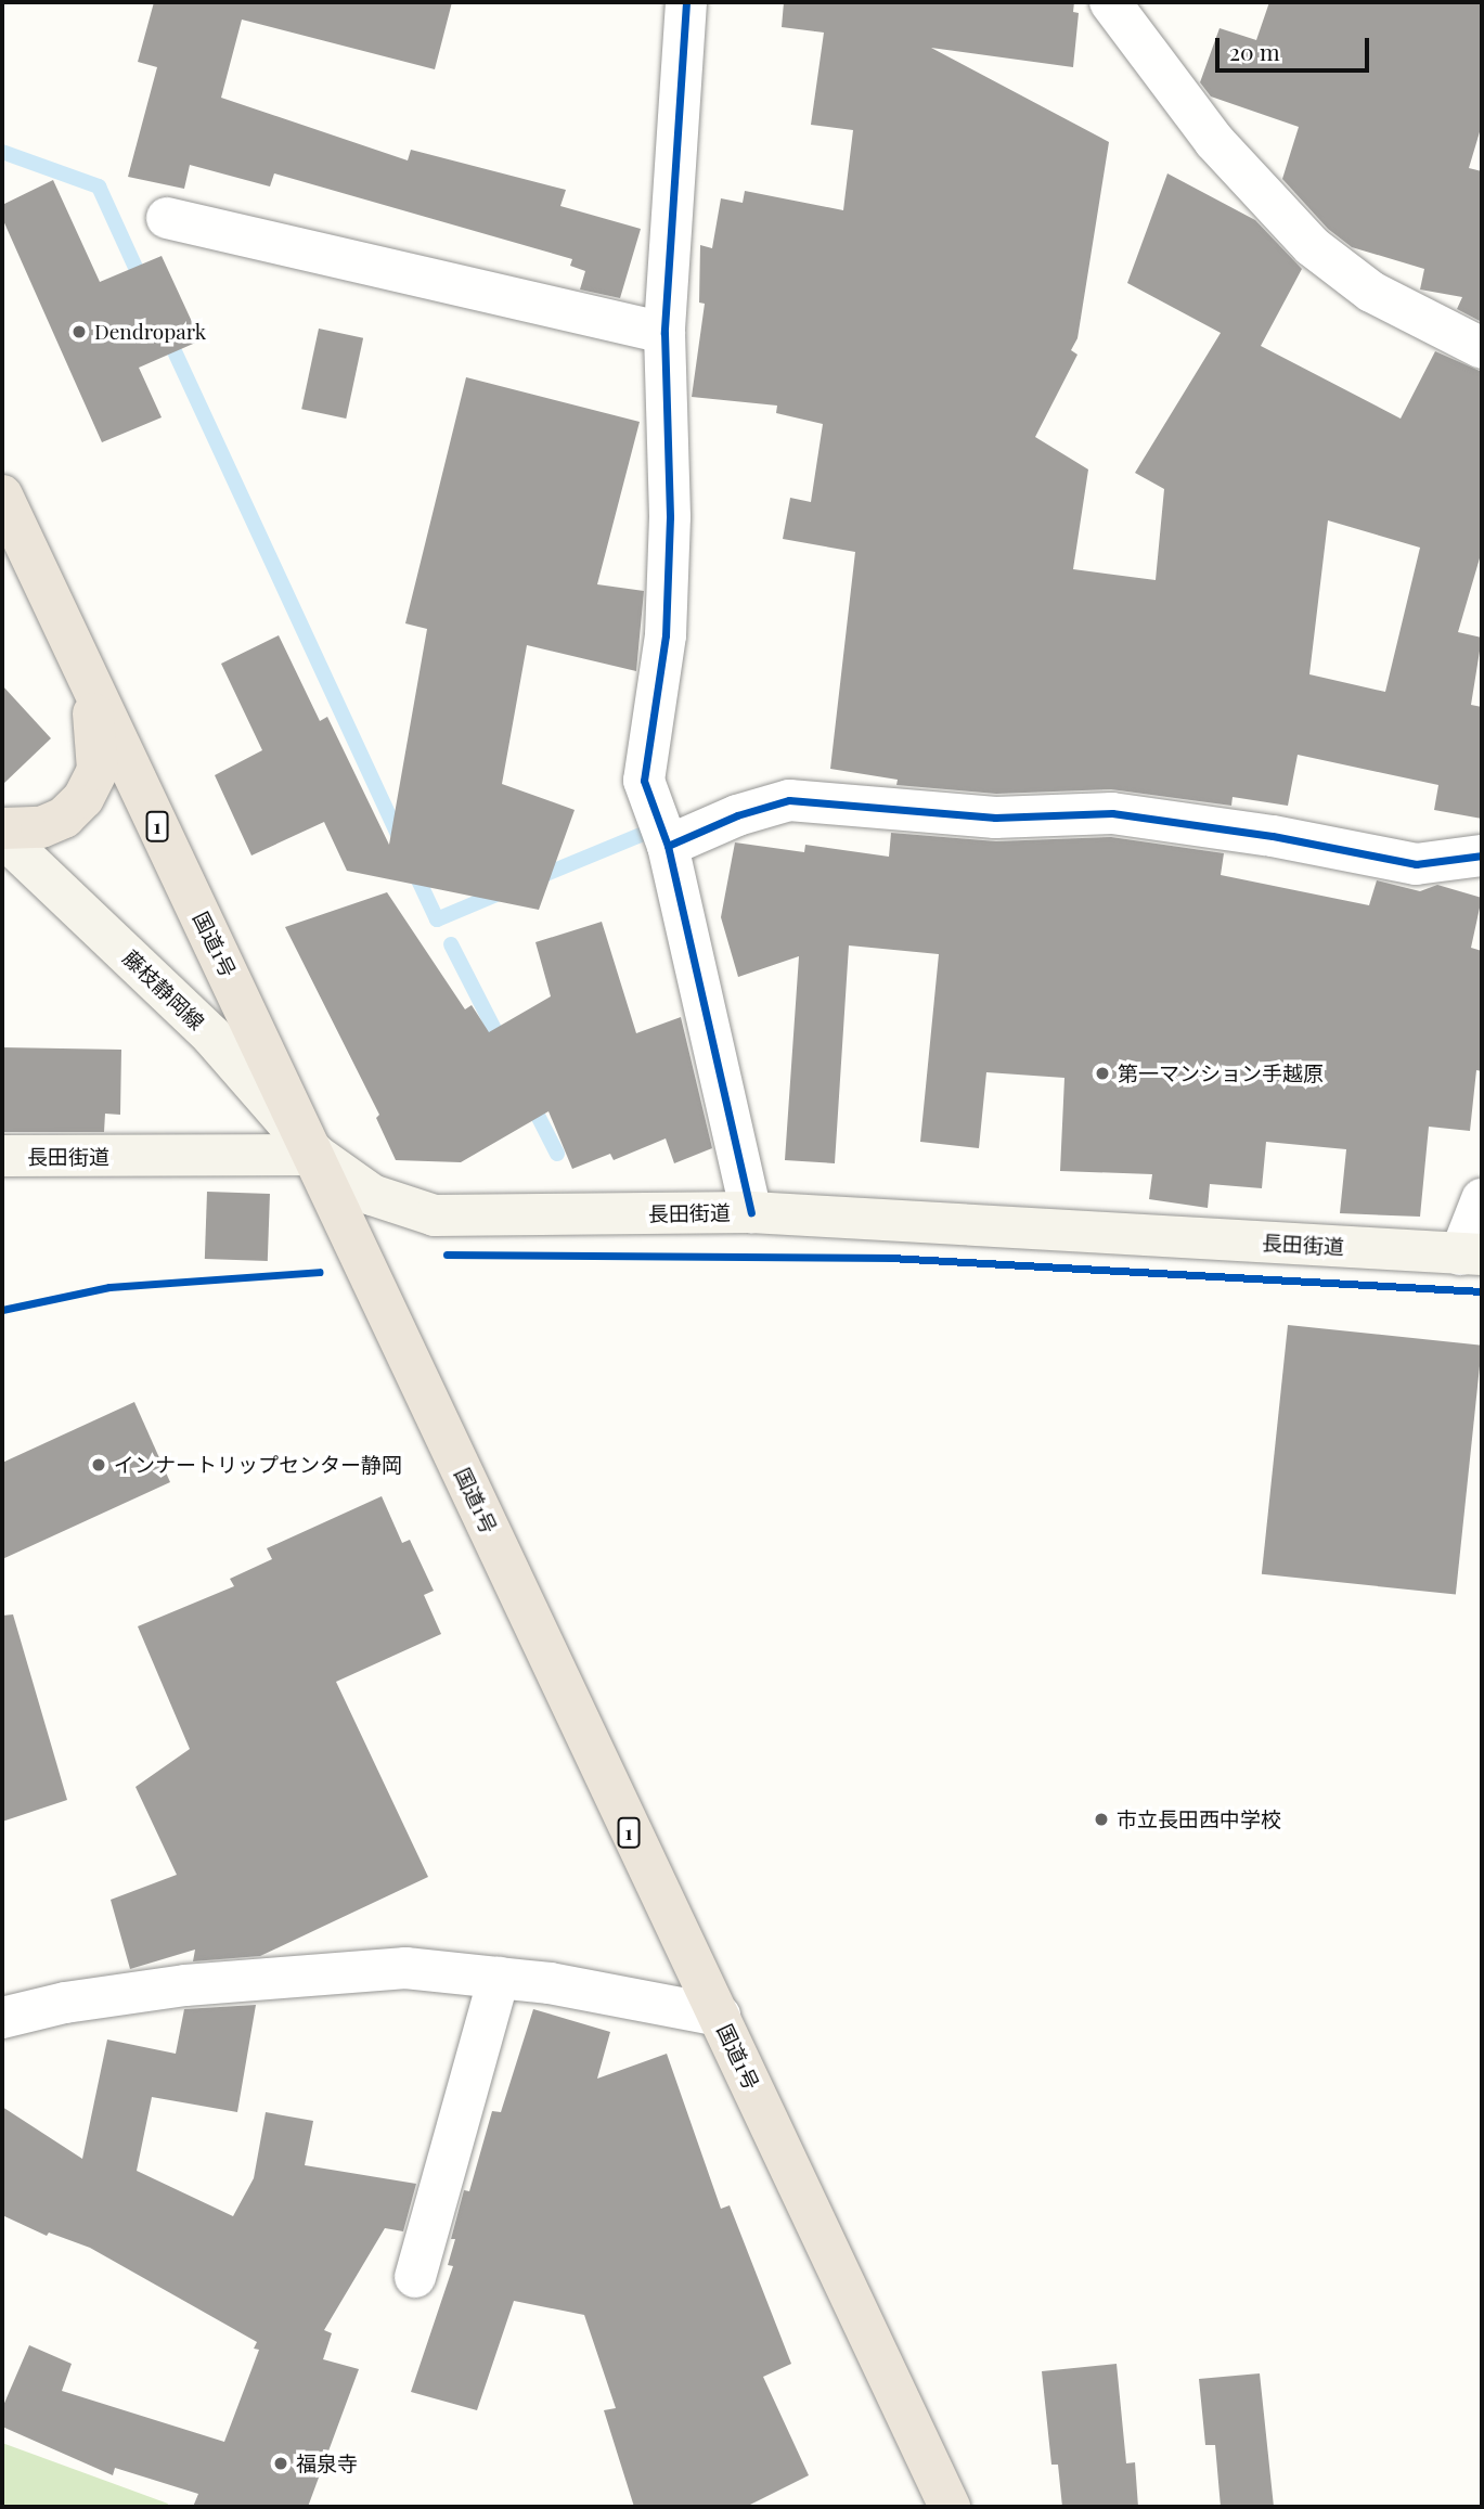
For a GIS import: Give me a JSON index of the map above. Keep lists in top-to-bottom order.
{
  "streets": {
    "highway": ["1", "国道1号"],
    "main road": ["藤枝静岡線", "長田街道"]
  },
  "crossings": [
    ["国道1号", "藤枝静岡線"],
    ["国道1号", "長田街道"],
    ["藤枝静岡線", "長田街道"]
  ],
  "places": [
    "Dendropark",
    "第一マンション手越原",
    "インナートリップセンター静岡",
    "市立長田西中学校",
    "福泉寺"
  ],
  "scale_bar": "20 m"
}
